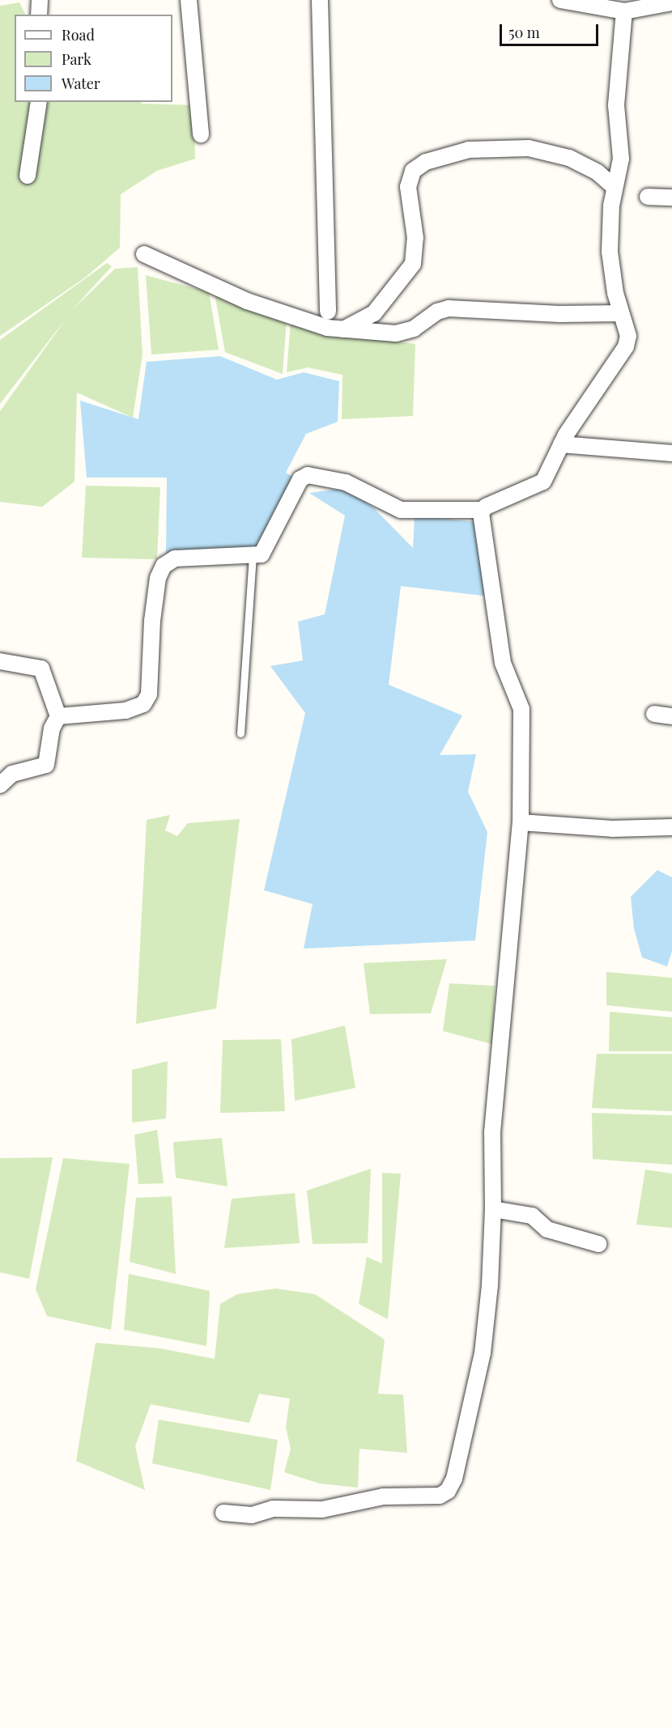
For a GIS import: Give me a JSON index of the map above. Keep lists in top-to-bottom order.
{
  "legend": ["Road", "Park", "Water"],
  "scale_bar": "50 m"
}
